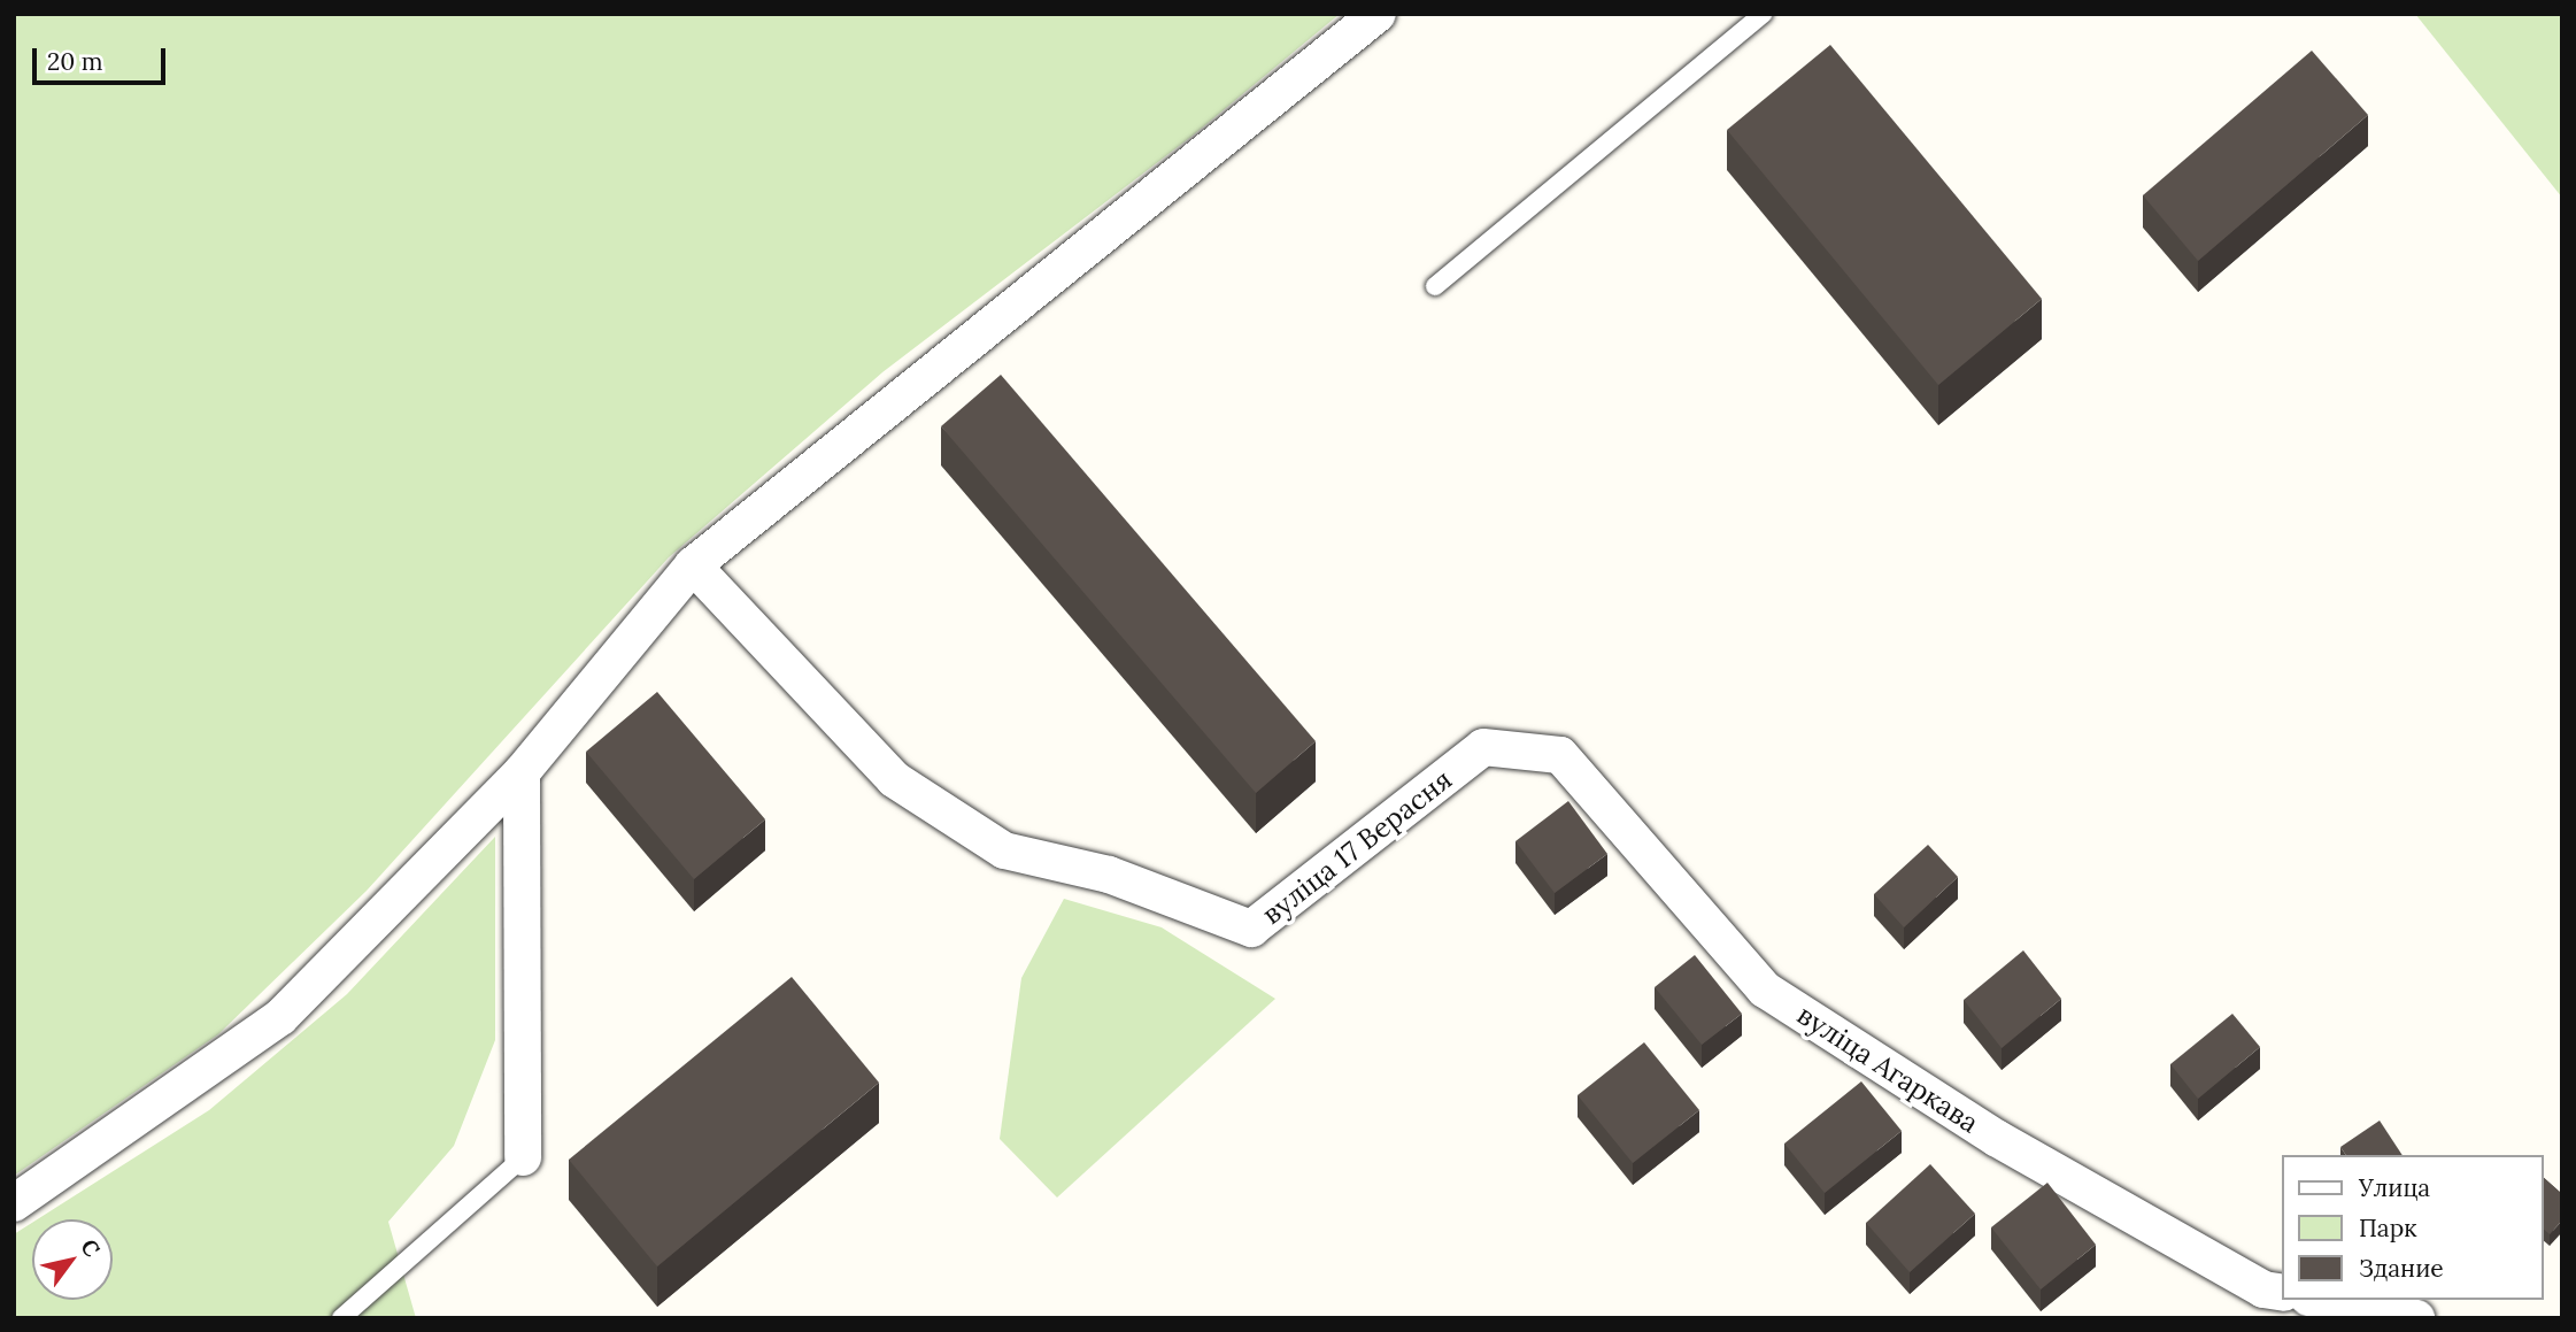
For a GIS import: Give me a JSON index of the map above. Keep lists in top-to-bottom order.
{
  "streets": {
    "street": ["вуліца 17 Верасня", "вуліца Агаркава"]
  },
  "crossings": [
    ["вуліца 17 Верасня", "вуліца Агаркава"]
  ],
  "legend": ["Улица", "Парк", "Здание"],
  "scale_bar": "20 m",
  "north": "top right"
}
